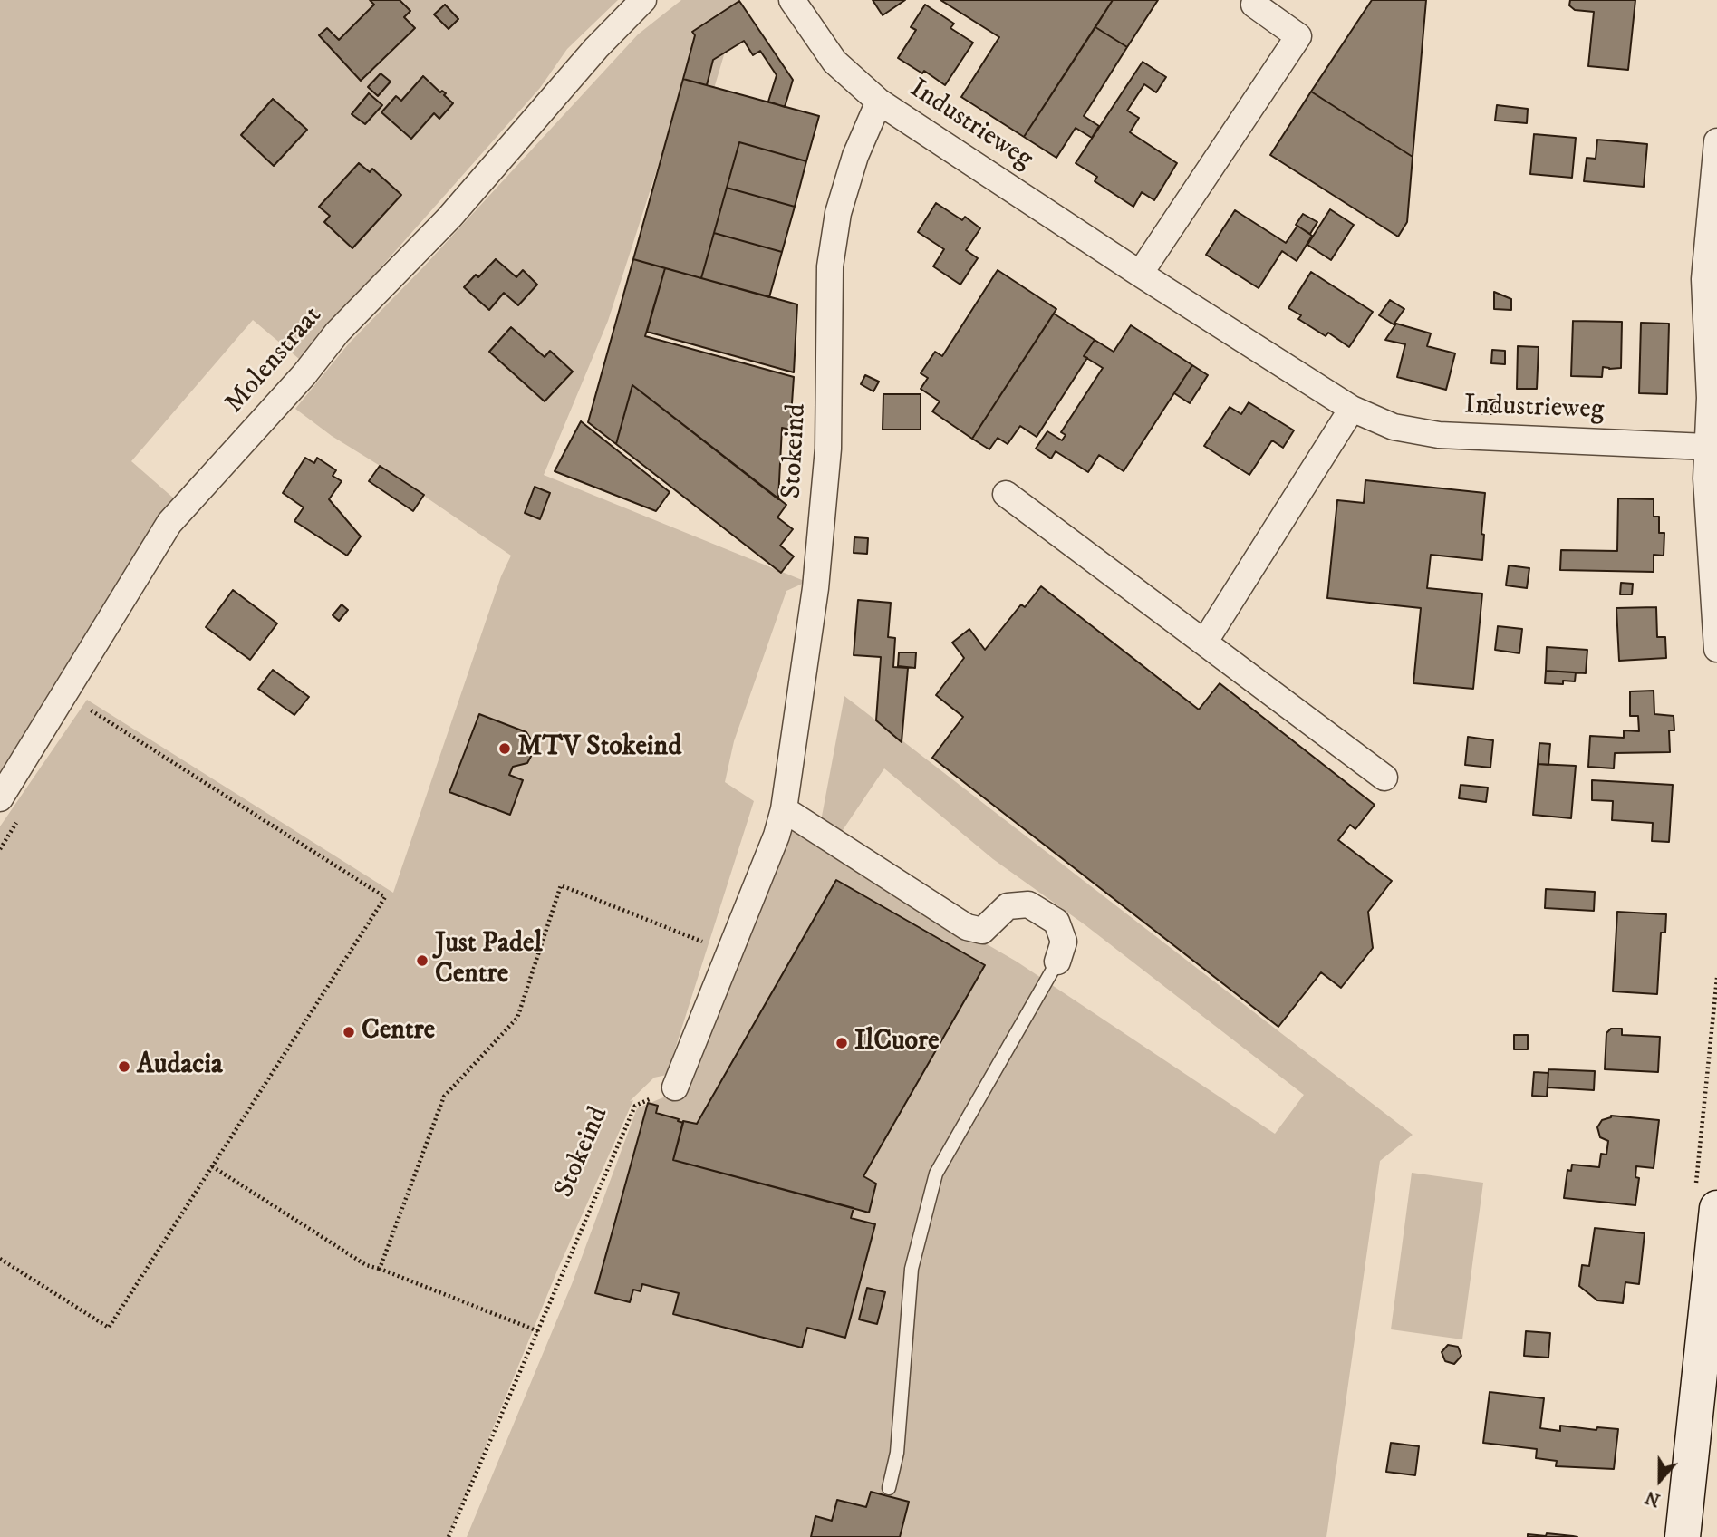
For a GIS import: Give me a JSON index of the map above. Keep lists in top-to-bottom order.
{
  "streets": {
    "street": ["Industrieweg", "Molenstraat", "Stokeind"]
  },
  "crossings": [
    ["Industrieweg", "Stokeind"]
  ],
  "places": [
    "MTV Stokeind",
    "Just Padel Centre",
    "Centre",
    "IlCuore",
    "Audacia"
  ],
  "north": "bottom"
}
